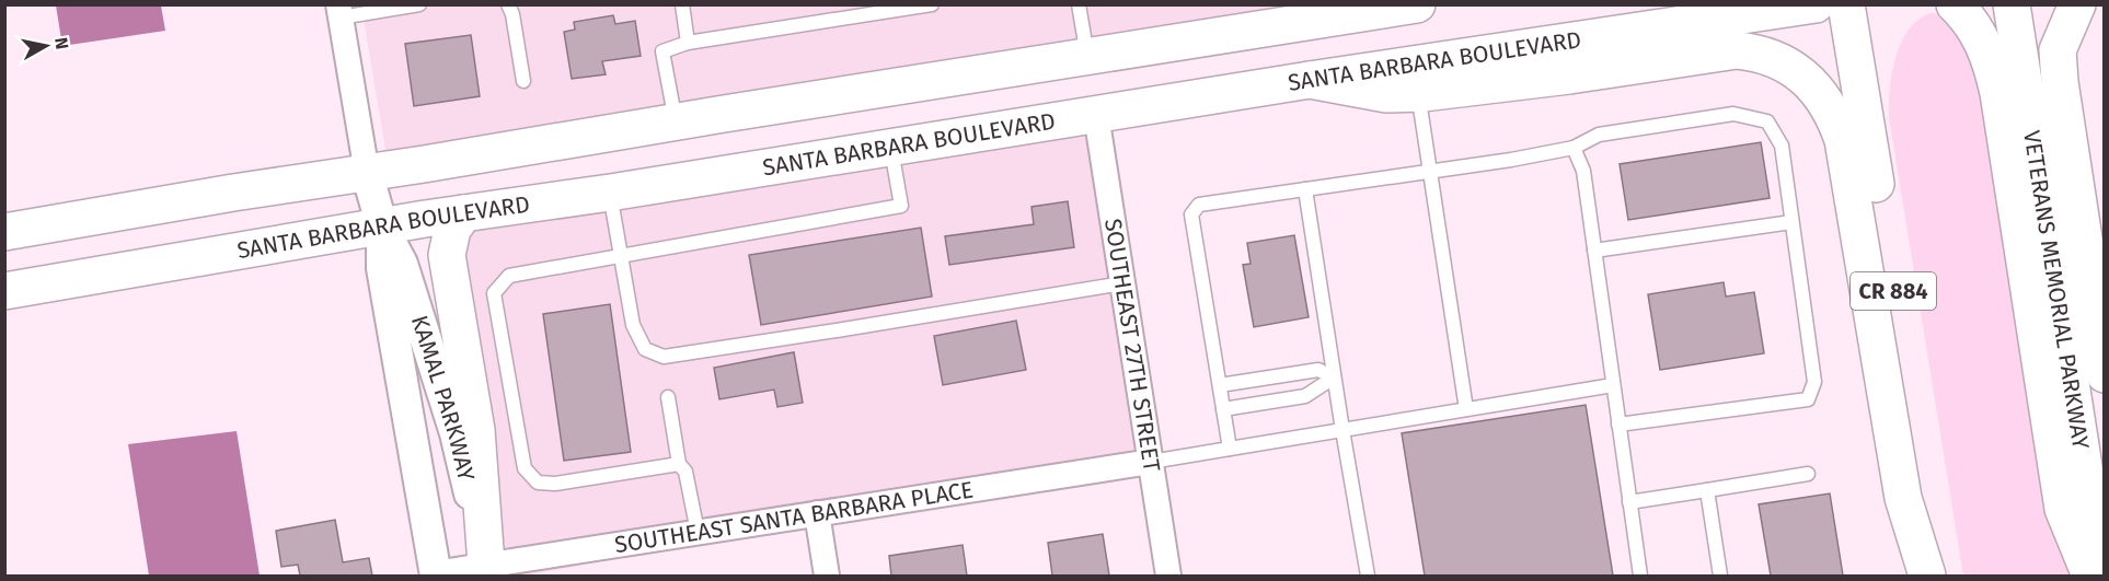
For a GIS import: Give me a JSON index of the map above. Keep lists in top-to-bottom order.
{
  "streets": {
    "main road": ["SANTA BARBARA BOULEVARD", "CR 884", "VETERANS MEMORIAL PARKWAY"],
    "street": ["SOUTHEAST 27TH STREET", "KAMAL PARKWAY", "SOUTHEAST SANTA BARBARA PLACE"]
  },
  "crossings": [
    ["SANTA BARBARA BOULEVARD", "SOUTHEAST 27TH STREET"],
    ["SANTA BARBARA BOULEVARD", "KAMAL PARKWAY"],
    ["SOUTHEAST 27TH STREET", "SOUTHEAST SANTA BARBARA PLACE"],
    ["KAMAL PARKWAY", "SOUTHEAST SANTA BARBARA PLACE"]
  ],
  "north": "right"
}
